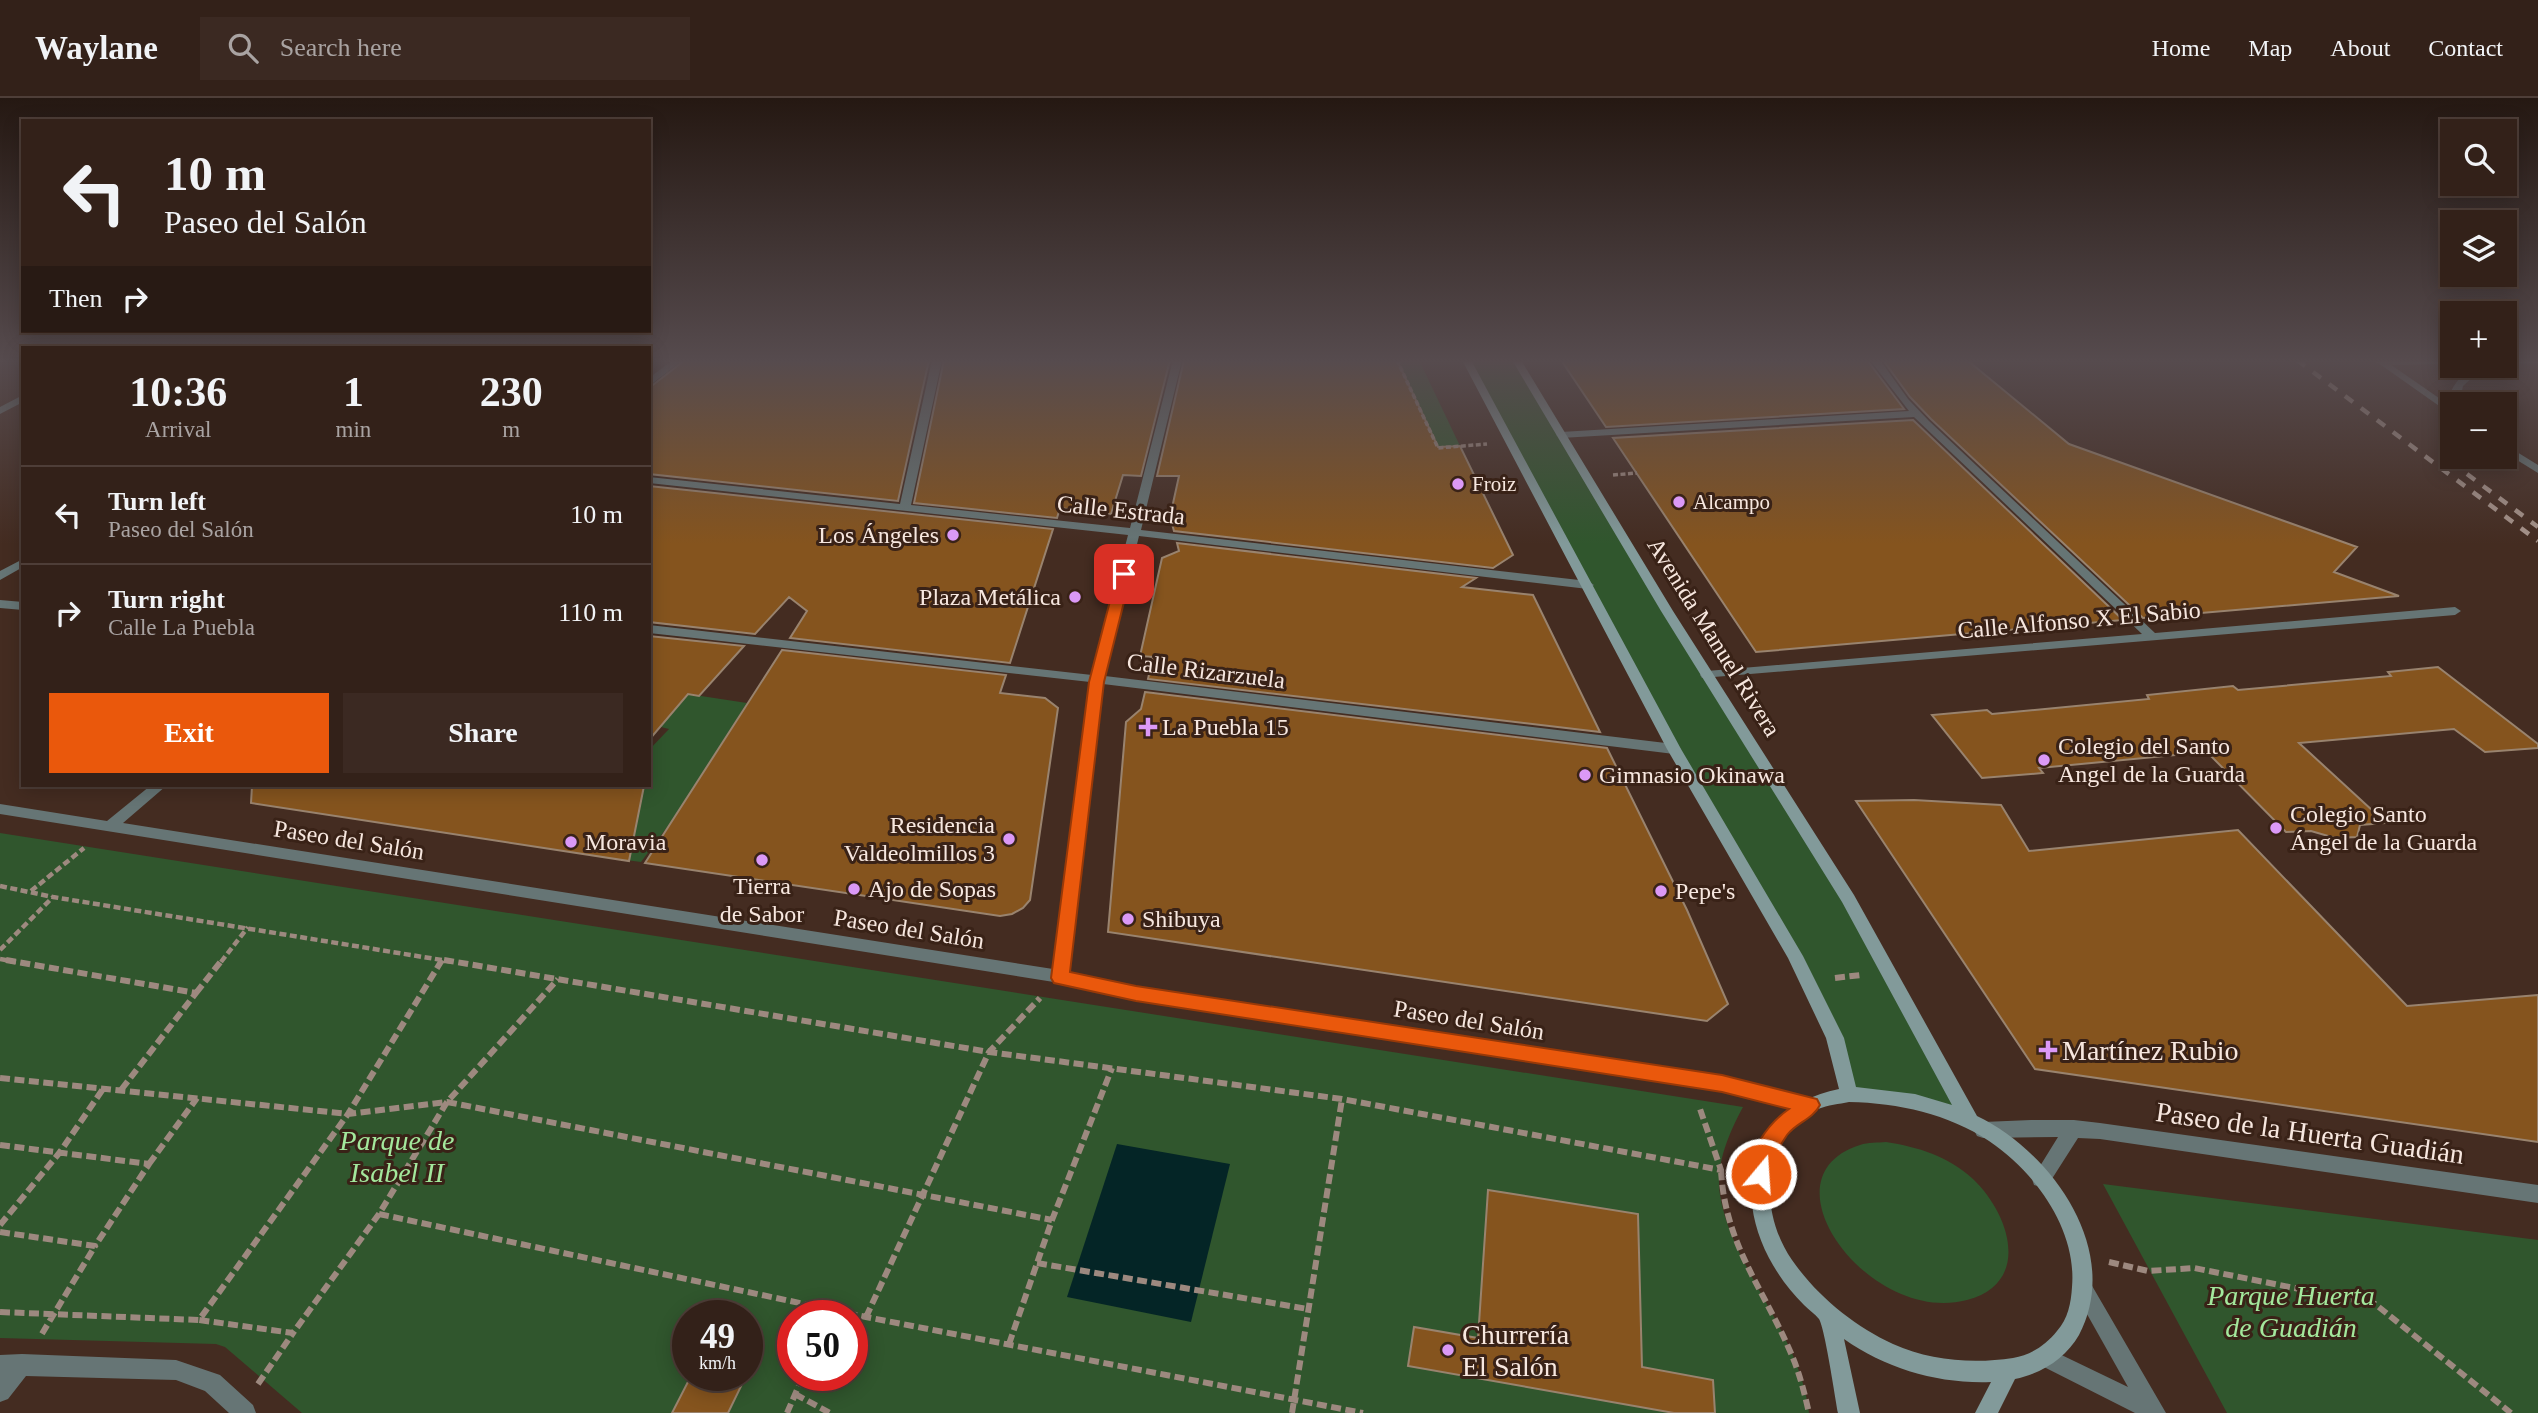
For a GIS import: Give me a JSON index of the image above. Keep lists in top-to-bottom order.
{
  "streets": {
    "main road": ["Avenida Manuel Rivera"],
    "street": [
      "Calle Estrada",
      "Calle Alfonso X El Sabio",
      "Calle Rizarzuela",
      "Paseo del Salón",
      "Paseo de la Huerta Guadián"
    ]
  },
  "crossings": [
    ["Calle Alfonso X El Sabio", "Avenida Manuel Rivera"],
    ["Avenida Manuel Rivera", "Paseo de la Huerta Guadián"]
  ],
  "parks": ["Parque de Isabel II", "Parque Huerta de Guadián"],
  "places": {
    "other": [
      "Froiz",
      "Alcampo",
      "Los Ángeles",
      "Plaza Metálica",
      "Colegio del Santo Angel de la Guarda",
      "Gimnasio Okinawa",
      "Colegio Santo Ángel de la Guarda",
      "Residencia Valdeolmillos 3",
      "Moravia",
      "Tierra de Sabor",
      "Ajo de Sopas",
      "Pepe's",
      "Shibuya",
      "Churrería El Salón"
    ],
    "health": ["La Puebla 15", "Martínez Rubio"]
  },
  "page": {
    "header": "Waylane",
    "search": "Search here",
    "nav": [
      "Home",
      "Map",
      "About",
      "Contact"
    ],
    "map_buttons": ["+", "−"],
    "turn": ["10 m", "Paseo del Salón"],
    "then": "Then",
    "eta": [
      "10:36",
      "Arrival",
      "1",
      "min",
      "230",
      "m"
    ],
    "list": [
      {
        "name": "Turn left",
        "note": "Paseo del Salón",
        "value": "10 m"
      },
      {
        "name": "Turn right",
        "note": "Calle La Puebla",
        "value": "110 m"
      }
    ],
    "buttons": ["Exit", "Share"],
    "speed": "49 km/h",
    "limit": "50"
  }
}
